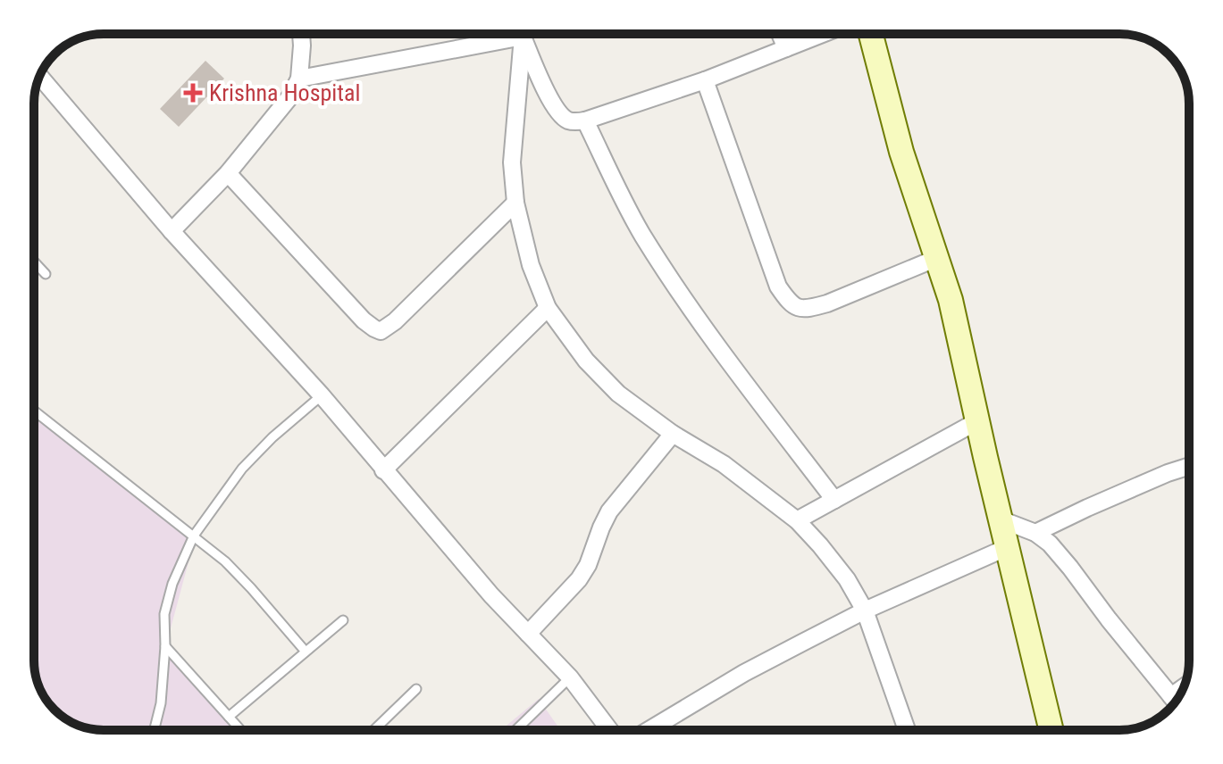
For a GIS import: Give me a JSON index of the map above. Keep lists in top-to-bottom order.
{
  "places": {
    "health": ["Krishna Hospital"]
  }
}
